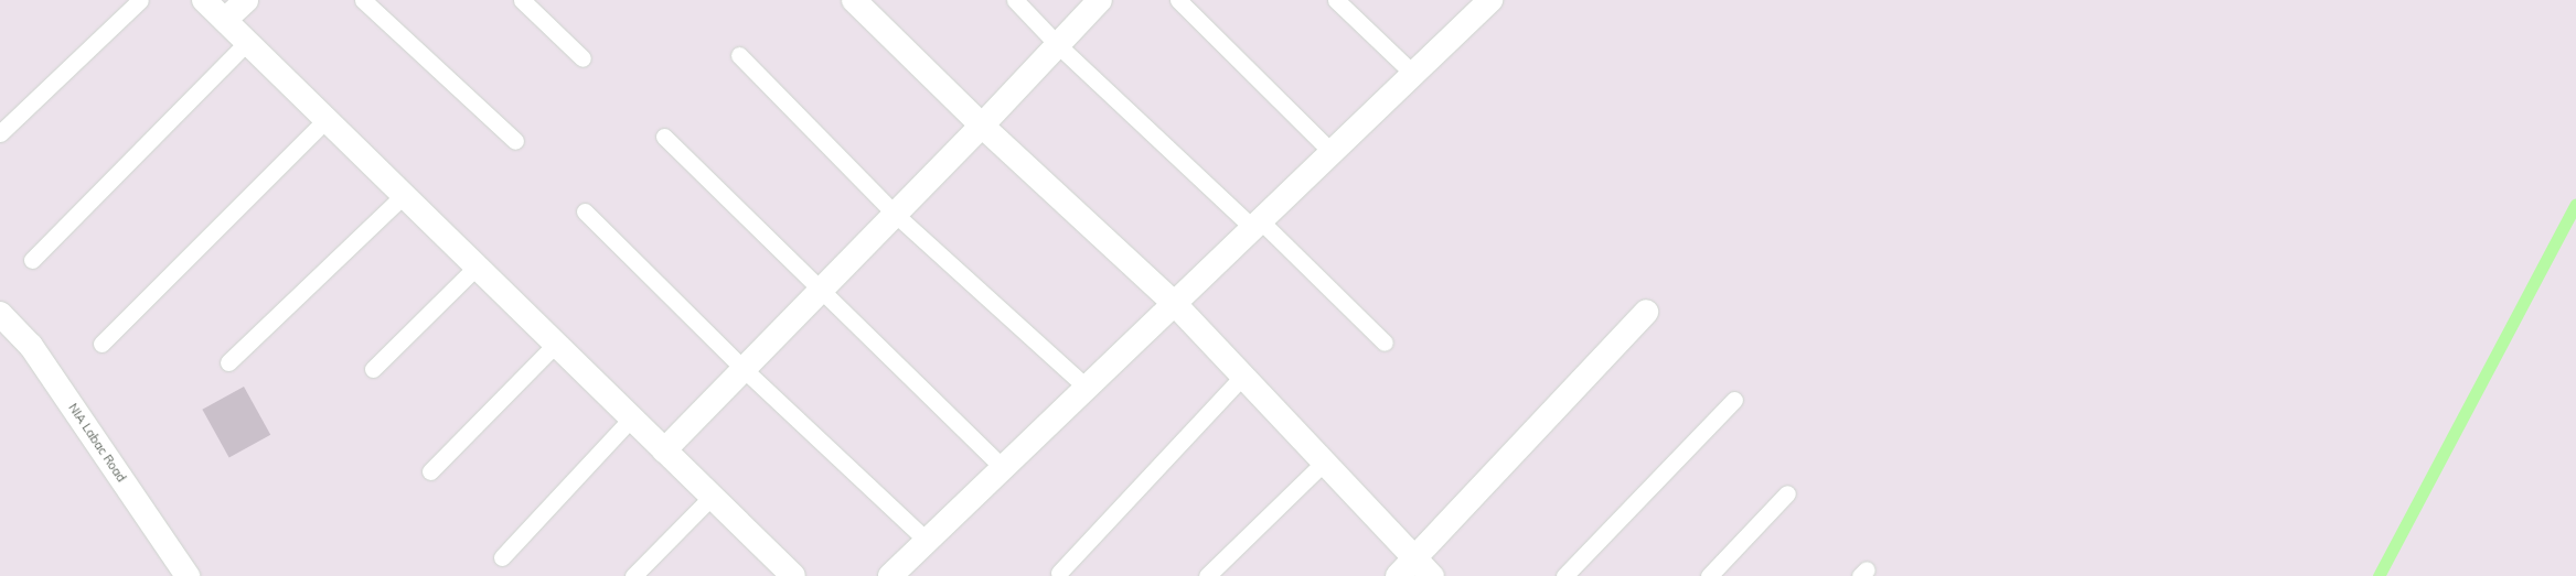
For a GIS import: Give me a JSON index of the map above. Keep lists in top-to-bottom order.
{
  "streets": {
    "street": ["NIA Labac Road"]
  }
}
